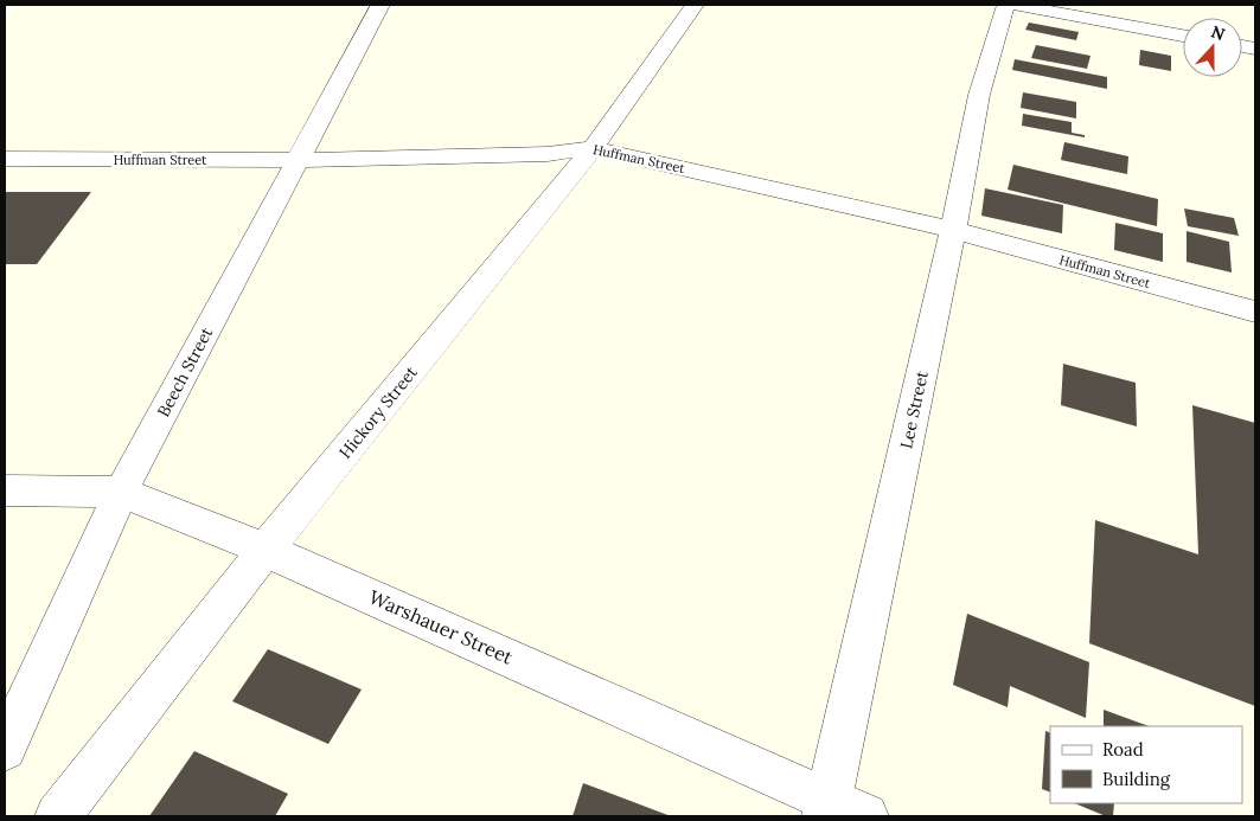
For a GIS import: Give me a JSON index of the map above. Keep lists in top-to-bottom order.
{
  "streets": {
    "street": [
      "Huffman Street",
      "Beech Street",
      "Lee Street",
      "Hickory Street",
      "Warshauer Street"
    ]
  },
  "crossings": [
    ["Huffman Street", "Beech Street"],
    ["Huffman Street", "Lee Street"],
    ["Huffman Street", "Hickory Street"],
    ["Beech Street", "Warshauer Street"],
    ["Lee Street", "Warshauer Street"],
    ["Hickory Street", "Warshauer Street"]
  ],
  "legend": ["Road", "Building"],
  "north": "top"
}
